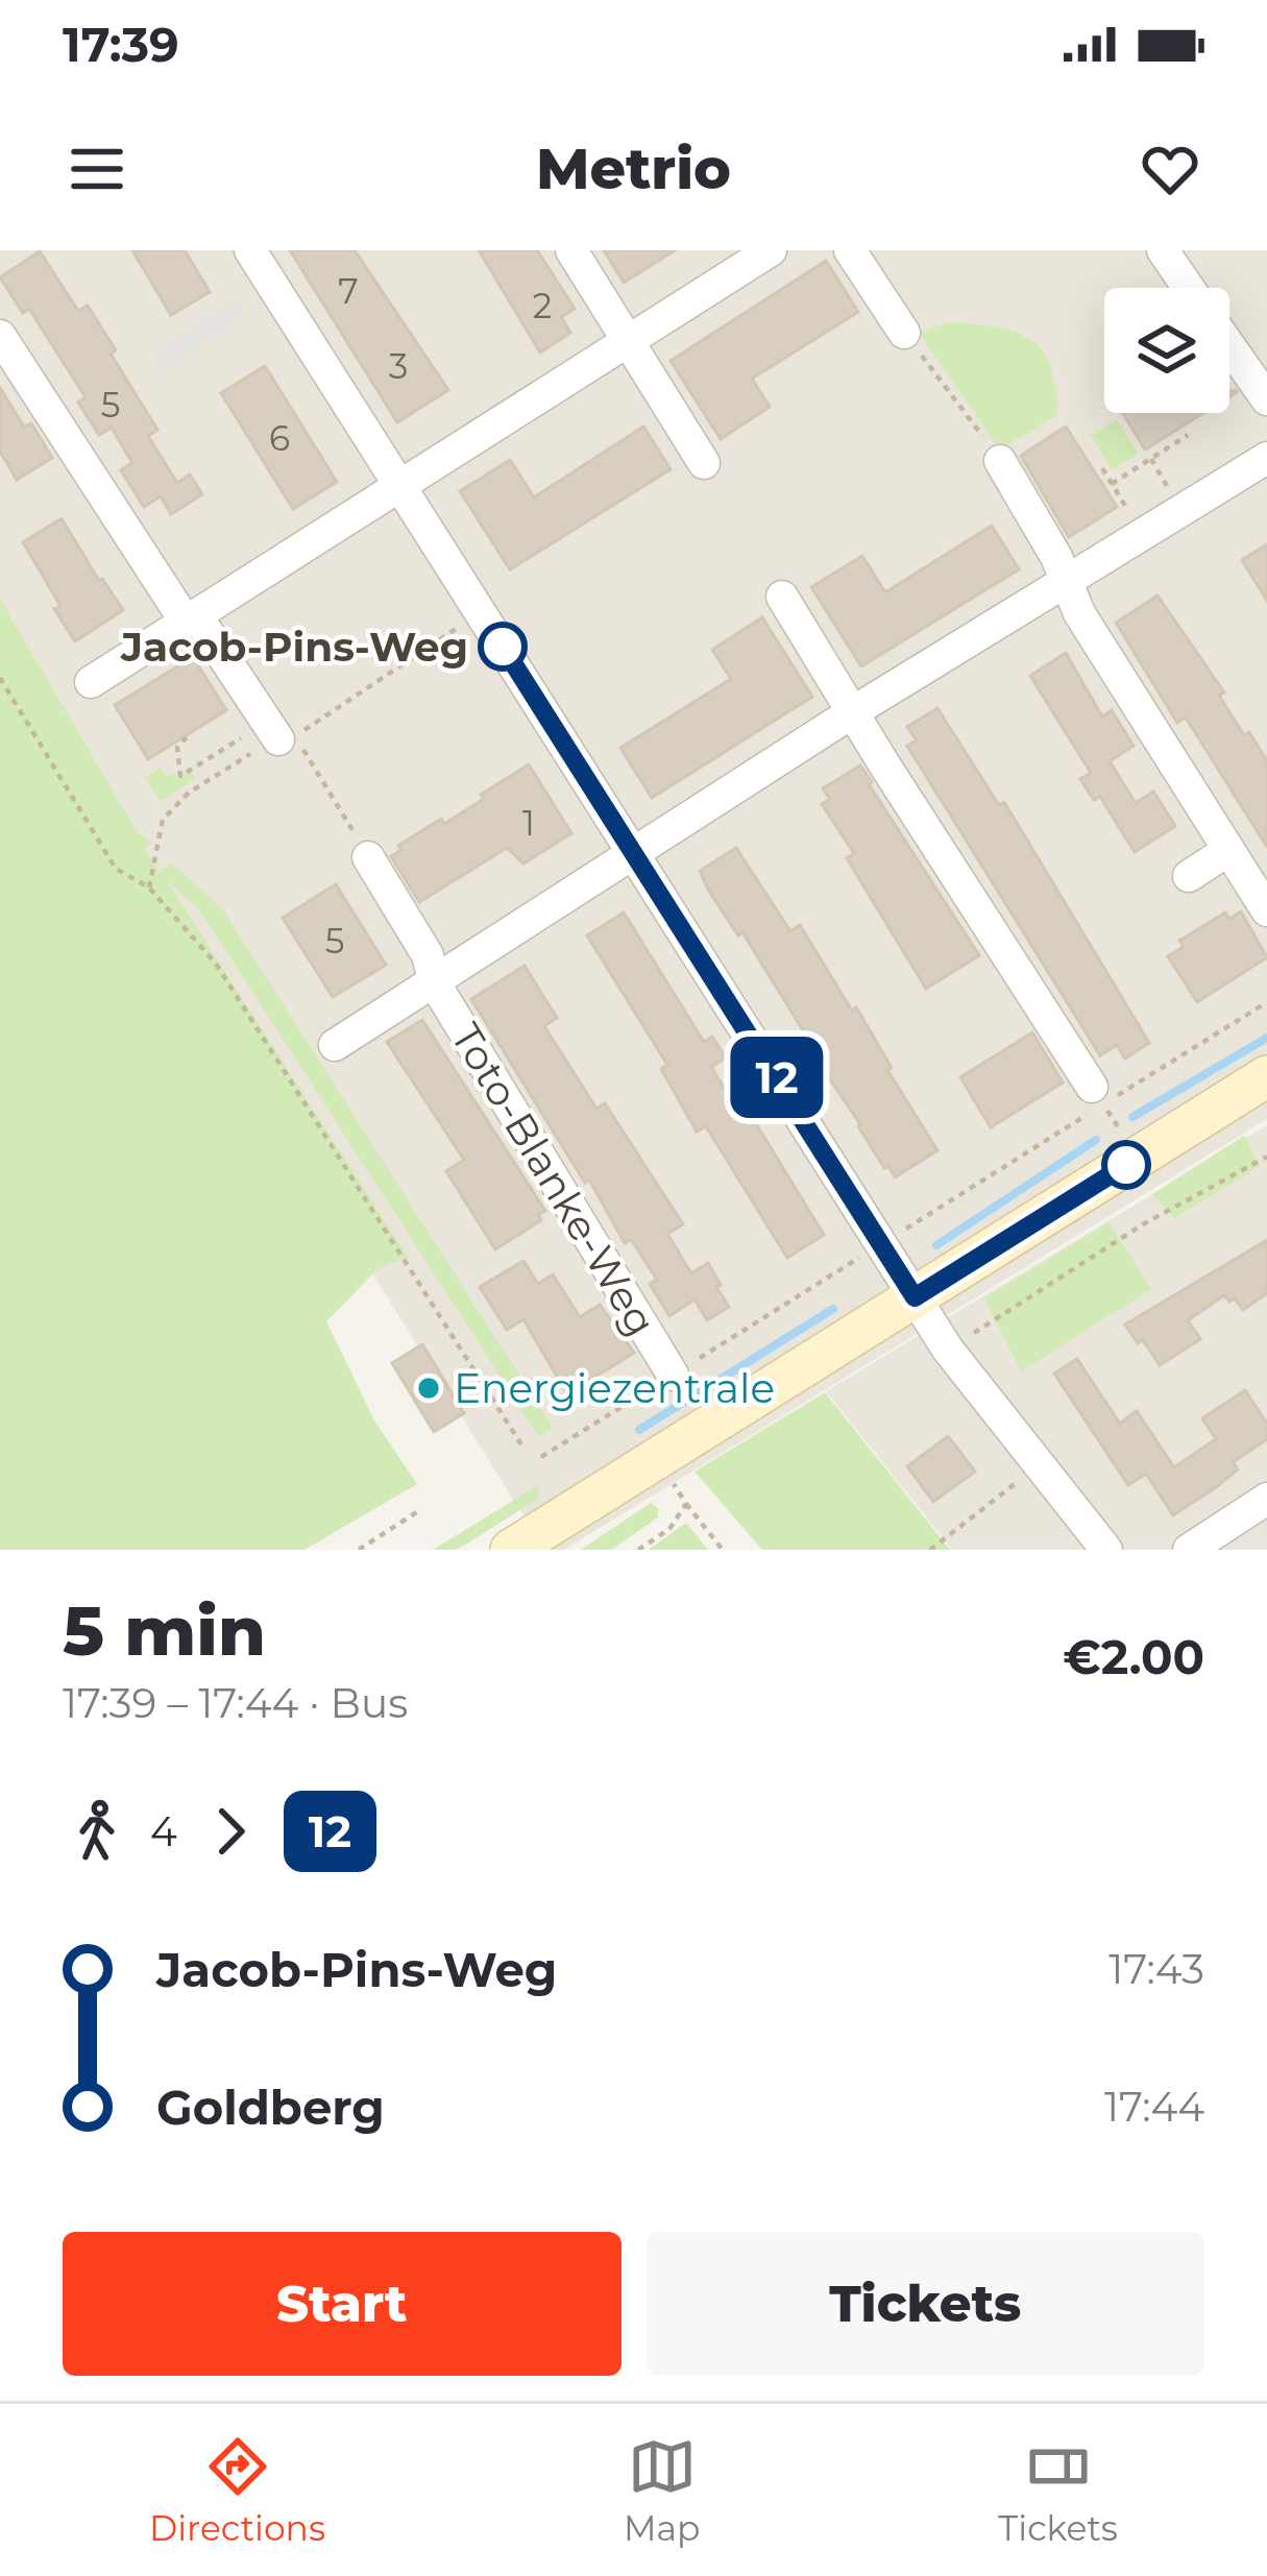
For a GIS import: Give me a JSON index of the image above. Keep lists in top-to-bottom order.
{
  "streets": {
    "street": ["Toto-Blanke-Weg"]
  },
  "places": ["Jacob-Pins-Weg", "Energiezentrale"],
  "lines": ["bus line 12"],
  "house_numbers": [
    "7",
    "2",
    "3",
    "5",
    "6",
    "1",
    "5"
  ],
  "page": {
    "status": "17:39",
    "header": "Metrio",
    "on_map": "12",
    "heading": ["5 min", "17:39 – 17:44 · Bus", "€2.00"],
    "legs": ["4", "12"],
    "list": [
      {
        "name": "Jacob-Pins-Weg",
        "value": "17:43"
      },
      {
        "name": "Goldberg",
        "value": "17:44"
      }
    ],
    "buttons": ["Start", "Tickets"],
    "tabs": ["Directions", "Map", "Tickets"]
  }
}
